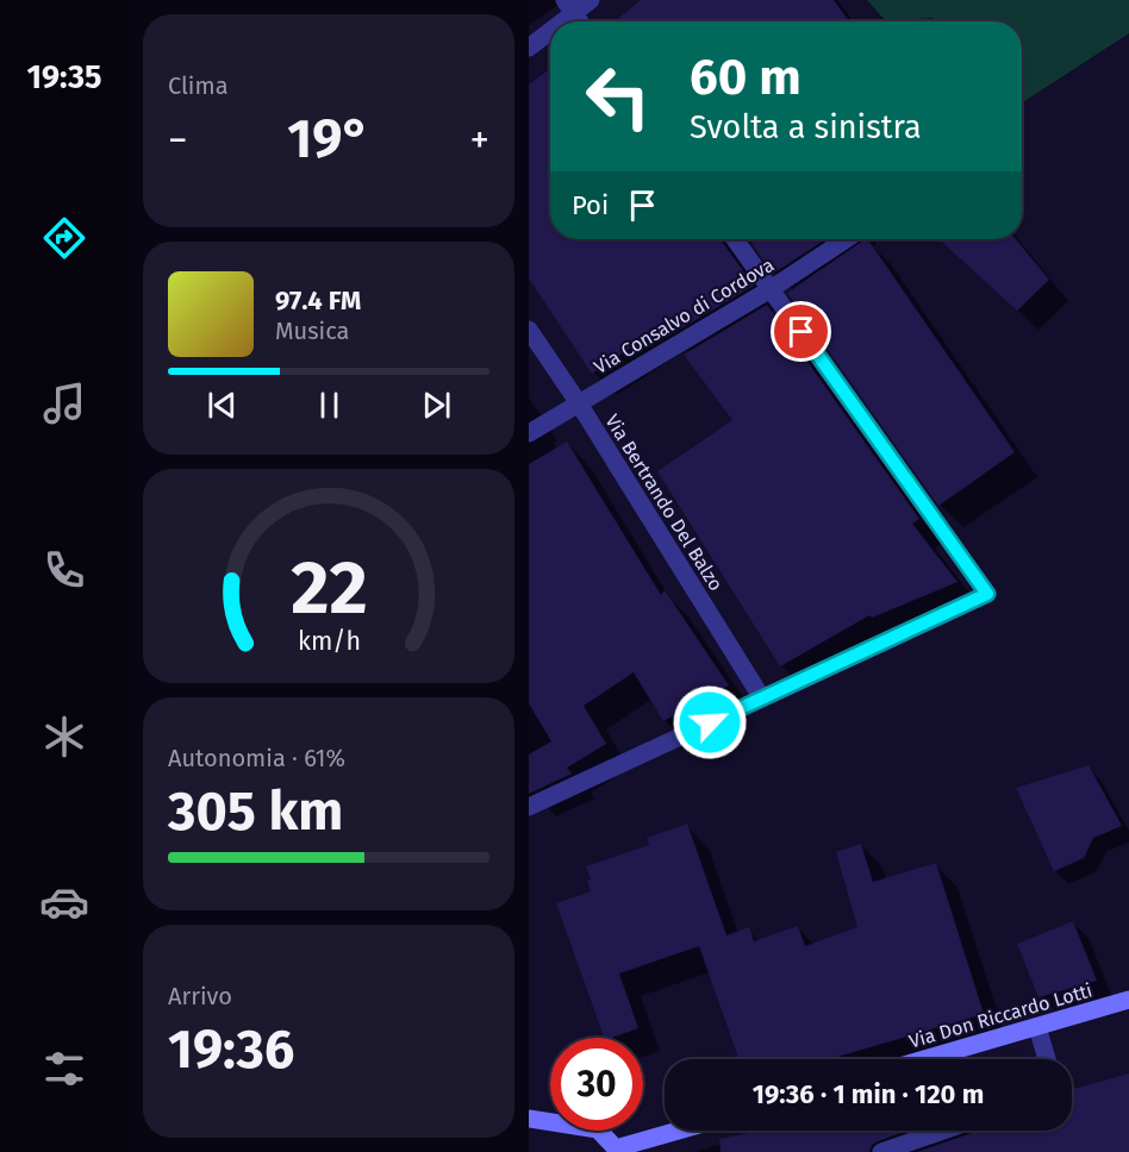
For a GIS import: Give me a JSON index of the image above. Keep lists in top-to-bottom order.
{
  "streets": {
    "main road": ["Via Don Riccardo Lotti"],
    "street": ["Via Consalvo di Cordova", "Via Bertrando Del Balzo"]
  },
  "crossings": [
    ["Via Consalvo di Cordova", "Via Bertrando Del Balzo"]
  ],
  "page": {
    "tabs": "19:35",
    "tile": [
      "Clima",
      ["Autonomia · 61%", "305 km"],
      ["Arrivo", "19:36"]
    ],
    "turn": ["60 m", "Svolta a sinistra"],
    "heat": ["−", "19°", "+"],
    "then": "Poi",
    "song": ["97.4 FM", "Musica"],
    "limit": "30",
    "trip": "19:36 · 1 min · 120 m",
    "gauge": ["22", "km/h"]
  }
}
